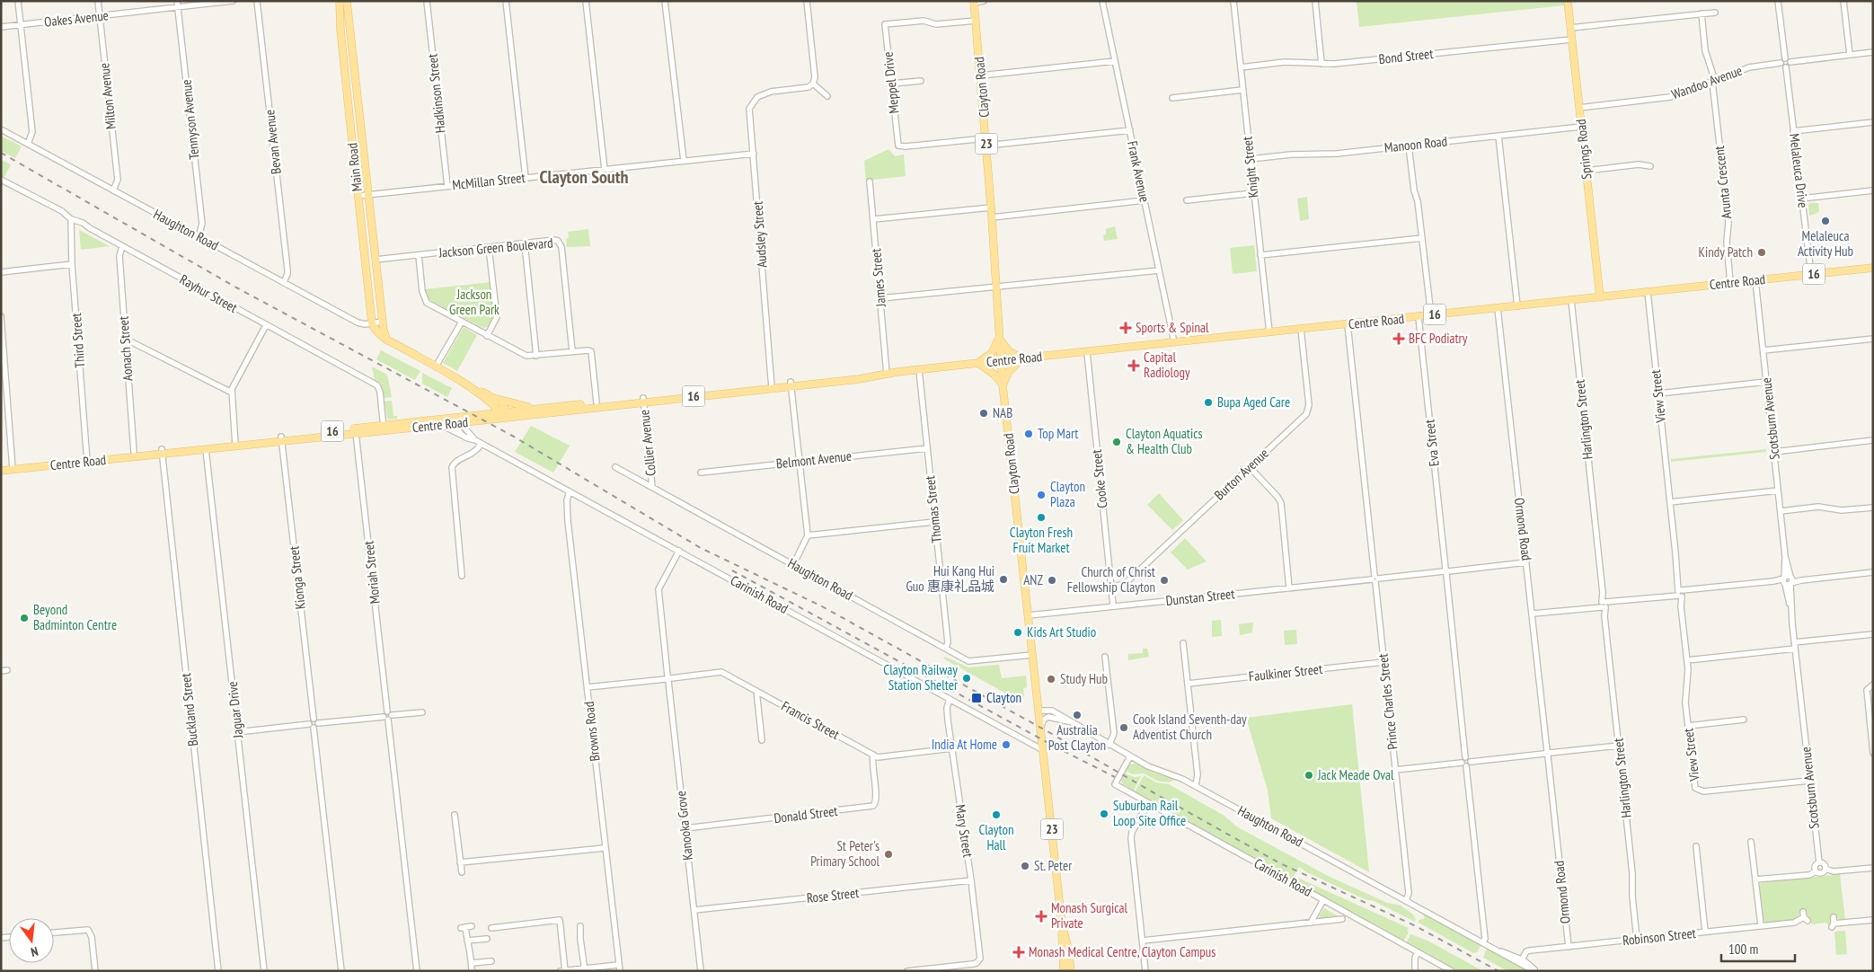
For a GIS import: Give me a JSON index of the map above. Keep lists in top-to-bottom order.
{
  "streets": {
    "main road": [
      "Clayton Road",
      "23",
      "Springs Road",
      "Main Road",
      "16",
      "Centre Road"
    ],
    "street": [
      "Oakes Avenue",
      "Bond Street",
      "Meppel Drive",
      "Wandoo Avenue",
      "Hadkinson Street",
      "Milton Avenue",
      "Tennyson Avenue",
      "Bevan Avenue",
      "Manoon Road",
      "Knight Street",
      "Melaleuca Drive",
      "Frank Avenue",
      "McMillan Street",
      "Arunta Crescent",
      "Haughton Road",
      "Audsley Street",
      "Jackson Green Boulevard",
      "James Street",
      "Rayhur Street",
      "Third Street",
      "Aonach Street",
      "View Street",
      "Scotsburn Avenue",
      "Harlington Street",
      "Collier Avenue",
      "Eva Street",
      "Belmont Avenue",
      "Burton Avenue",
      "Cooke Street",
      "Thomas Street",
      "Ormond Road",
      "Moriah Street",
      "Kionga Street",
      "Carinish Road",
      "Dunstan Street",
      "Faulkiner Street",
      "Prince Charles Street",
      "Buckland Street",
      "Jaguar Drive",
      "Francis Street",
      "Browns Road",
      "Donald Street",
      "Kanooka Grove",
      "Mary Street",
      "Rose Street",
      "Robinson Street"
    ]
  },
  "crossings": [
    ["Oakes Avenue", "Milton Avenue"],
    ["Oakes Avenue", "Tennyson Avenue"],
    ["Bond Street", "Springs Road"],
    ["Bond Street", "Knight Street"],
    ["Meppel Drive", "Clayton Road"],
    ["Wandoo Avenue", "Springs Road"],
    ["Wandoo Avenue", "Arunta Crescent"],
    ["Clayton Road", "Haughton Road"],
    ["Clayton Road", "Centre Road"],
    ["Clayton Road", "Carinish Road"],
    ["Clayton Road", "Dunstan Street"],
    ["Hadkinson Street", "McMillan Street"],
    ["Milton Avenue", "Haughton Road"],
    ["Tennyson Avenue", "Haughton Road"],
    ["Bevan Avenue", "Haughton Road"],
    ["Manoon Road", "Springs Road"],
    ["Manoon Road", "Knight Street"],
    ["Springs Road", "Centre Road"],
    ["Main Road", "McMillan Street"],
    ["Main Road", "Haughton Road"],
    ["Main Road", "Jackson Green Boulevard"],
    ["Knight Street", "Centre Road"],
    ["Melaleuca Drive", "Centre Road"],
    ["Frank Avenue", "Centre Road"],
    ["McMillan Street", "Audsley Street"],
    ["Arunta Crescent", "Centre Road"],
    ["Haughton Road", "Collier Avenue"],
    ["Haughton Road", "Thomas Street"],
    ["Haughton Road", "Carinish Road"],
    ["Haughton Road", "Prince Charles Street"],
    ["Haughton Road", "Robinson Street"],
    ["Audsley Street", "Centre Road"],
    ["James Street", "Centre Road"],
    ["Centre Road", "Rayhur Street"],
    ["Centre Road", "Third Street"],
    ["Centre Road", "Aonach Street"],
    ["Centre Road", "View Street"],
    ["Centre Road", "Scotsburn Avenue"],
    ["Centre Road", "Harlington Street"],
    ["Centre Road", "Collier Avenue"],
    ["Centre Road", "Eva Street"],
    ["Centre Road", "Burton Avenue"],
    ["Centre Road", "Cooke Street"],
    ["Centre Road", "Thomas Street"],
    ["Centre Road", "Ormond Road"],
    ["Centre Road", "Moriah Street"],
    ["Centre Road", "Kionga Street"],
    ["Centre Road", "Carinish Road"],
    ["Centre Road", "Prince Charles Street"],
    ["Centre Road", "Buckland Street"],
    ["Centre Road", "Jaguar Drive"],
    ["Rayhur Street", "Third Street"],
    ["Rayhur Street", "Aonach Street"],
    ["View Street", "Scotsburn Avenue"],
    ["Harlington Street", "Robinson Street"],
    ["Eva Street", "Dunstan Street"],
    ["Belmont Avenue", "Thomas Street"],
    ["Burton Avenue", "Cooke Street"],
    ["Cooke Street", "Dunstan Street"],
    ["Ormond Road", "Dunstan Street"],
    ["Ormond Road", "Robinson Street"],
    ["Carinish Road", "Browns Road"],
    ["Carinish Road", "Kanooka Grove"],
    ["Carinish Road", "Mary Street"],
    ["Dunstan Street", "Prince Charles Street"],
    ["Faulkiner Street", "Prince Charles Street"],
    ["Francis Street", "Browns Road"],
    ["Francis Street", "Donald Street"],
    ["Francis Street", "Kanooka Grove"],
    ["Francis Street", "Mary Street"],
    ["Donald Street", "Kanooka Grove"],
    ["Kanooka Grove", "Rose Street"],
    ["Mary Street", "Rose Street"]
  ],
  "districts": ["Clayton South"],
  "parks": ["Jackson Green Park"],
  "places": {
    "other": [
      "Melaleuca Activity Hub",
      "Kindy Patch",
      "Bupa Aged Care",
      "NAB",
      "Top Mart",
      "Clayton Aquatics & Health Club",
      "Clayton Plaza",
      "Clayton Fresh Fruit Market",
      "Hui Kang Hui Guo 惠康礼品城",
      "ANZ",
      "Church of Christ Fellowship Clayton",
      "Beyond Badminton Centre",
      "Kids Art Studio",
      "Clayton Railway Station Shelter",
      "Study Hub",
      "Australia Post Clayton",
      "Cook Island Seventh-day Adventist Church",
      "India At Home",
      "Jack Meade Oval",
      "Suburban Rail Loop Site Office",
      "Clayton Hall",
      "St Peter's Primary School",
      "St. Peter"
    ],
    "health": [
      "Sports & Spinal",
      "BFC Podiatry",
      "Capital Radiology",
      "Monash Surgical Private",
      "Monash Medical Centre, Clayton Campus"
    ],
    "transit": ["Clayton"]
  },
  "scale_bar": "100 m",
  "north": "bottom"
}
